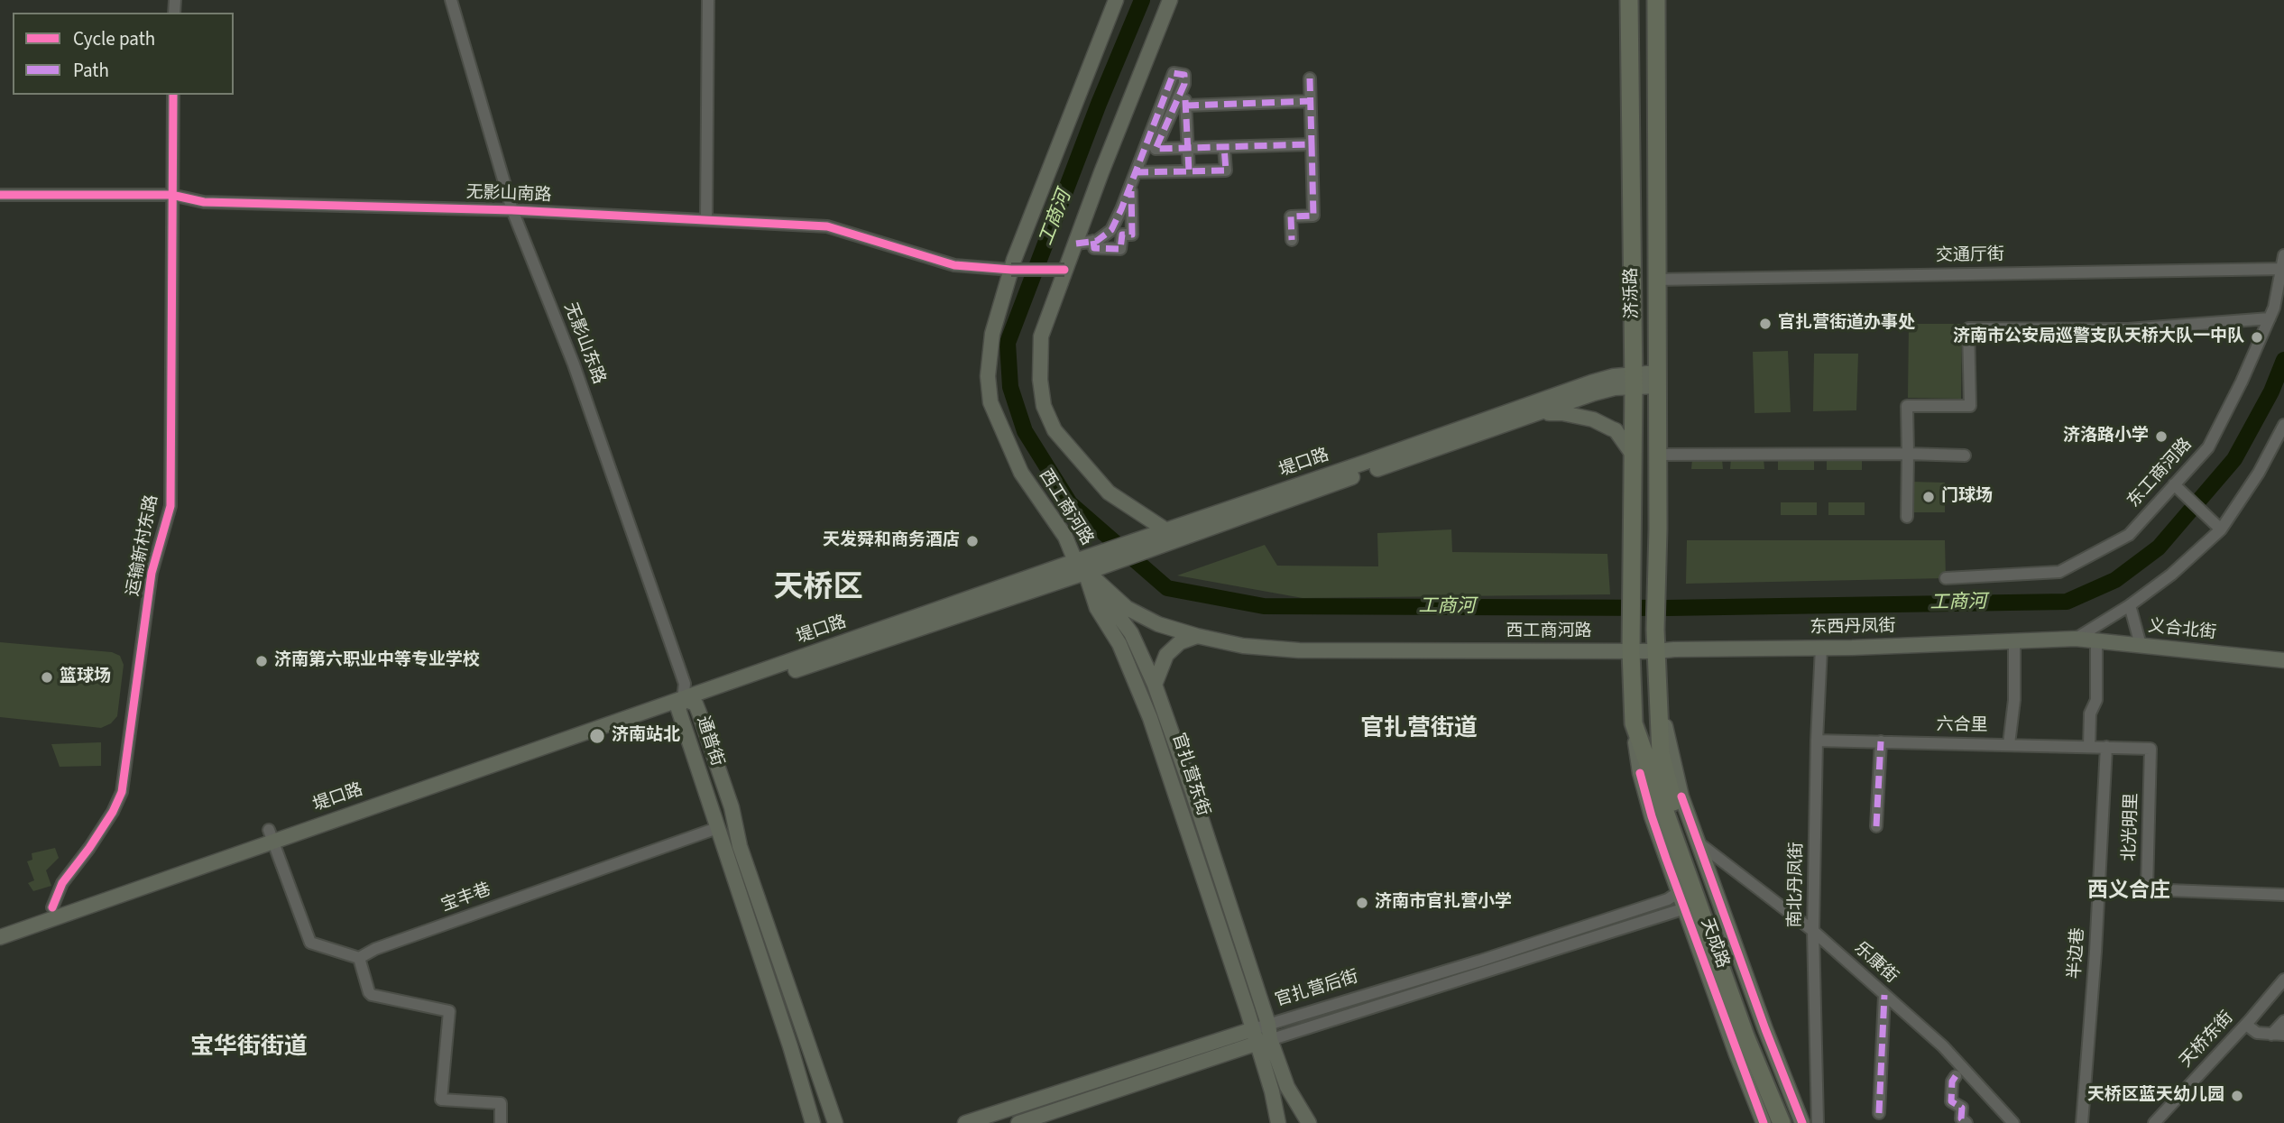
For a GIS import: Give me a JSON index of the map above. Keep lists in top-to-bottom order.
{
  "streets": {
    "highway": ["济泺路", "天成路"],
    "main road": [
      "堤口路",
      "西工商河路",
      "东西丹凤街",
      "义合北街",
      "通普街",
      "官扎营东街",
      "官扎营后街"
    ],
    "street": [
      "无影山南路",
      "交通厅街",
      "无影山东路",
      "东工商河路",
      "运输新村东路",
      "六合里",
      "北光明里",
      "南北丹凤街",
      "宝丰巷",
      "半边巷",
      "乐康街",
      "天桥东街"
    ]
  },
  "crossings": [
    ["无影山南路", "无影山东路"],
    ["无影山南路", "西工商河路"],
    ["无影山南路", "运输新村东路"],
    ["交通厅街", "济泺路"],
    ["交通厅街", "东工商河路"],
    ["济泺路", "堤口路"],
    ["济泺路", "西工商河路"],
    ["济泺路", "东西丹凤街"],
    ["济泺路", "天成路"],
    ["无影山东路", "堤口路"],
    ["无影山东路", "通普街"],
    ["堤口路", "西工商河路"],
    ["堤口路", "通普街"],
    ["堤口路", "官扎营东街"],
    ["西工商河路", "东西丹凤街"],
    ["西工商河路", "官扎营东街"],
    ["西工商河路", "天成路"],
    ["东西丹凤街", "义合北街"],
    ["东西丹凤街", "南北丹凤街"],
    ["东西丹凤街", "天成路"],
    ["六合里", "北光明里"],
    ["六合里", "南北丹凤街"],
    ["六合里", "半边巷"],
    ["通普街", "宝丰巷"],
    ["官扎营东街", "官扎营后街"],
    ["北光明里", "半边巷"],
    ["南北丹凤街", "乐康街"],
    ["天成路", "乐康街"],
    ["天成路", "官扎营后街"]
  ],
  "districts": [
    "天桥区",
    "官扎营街道",
    "西义合庄",
    "宝华街街道"
  ],
  "water": ["工商河"],
  "places": [
    "官扎营街道办事处",
    "济南市公安局巡警支队天桥大队一中队",
    "济洛路小学",
    "门球场",
    "天发舜和商务酒店",
    "济南第六职业中等专业学校",
    "篮球场",
    "济南站北",
    "济南市官扎营小学",
    "天桥区蓝天幼儿园"
  ],
  "legend": ["Cycle path", "Path"]
}
